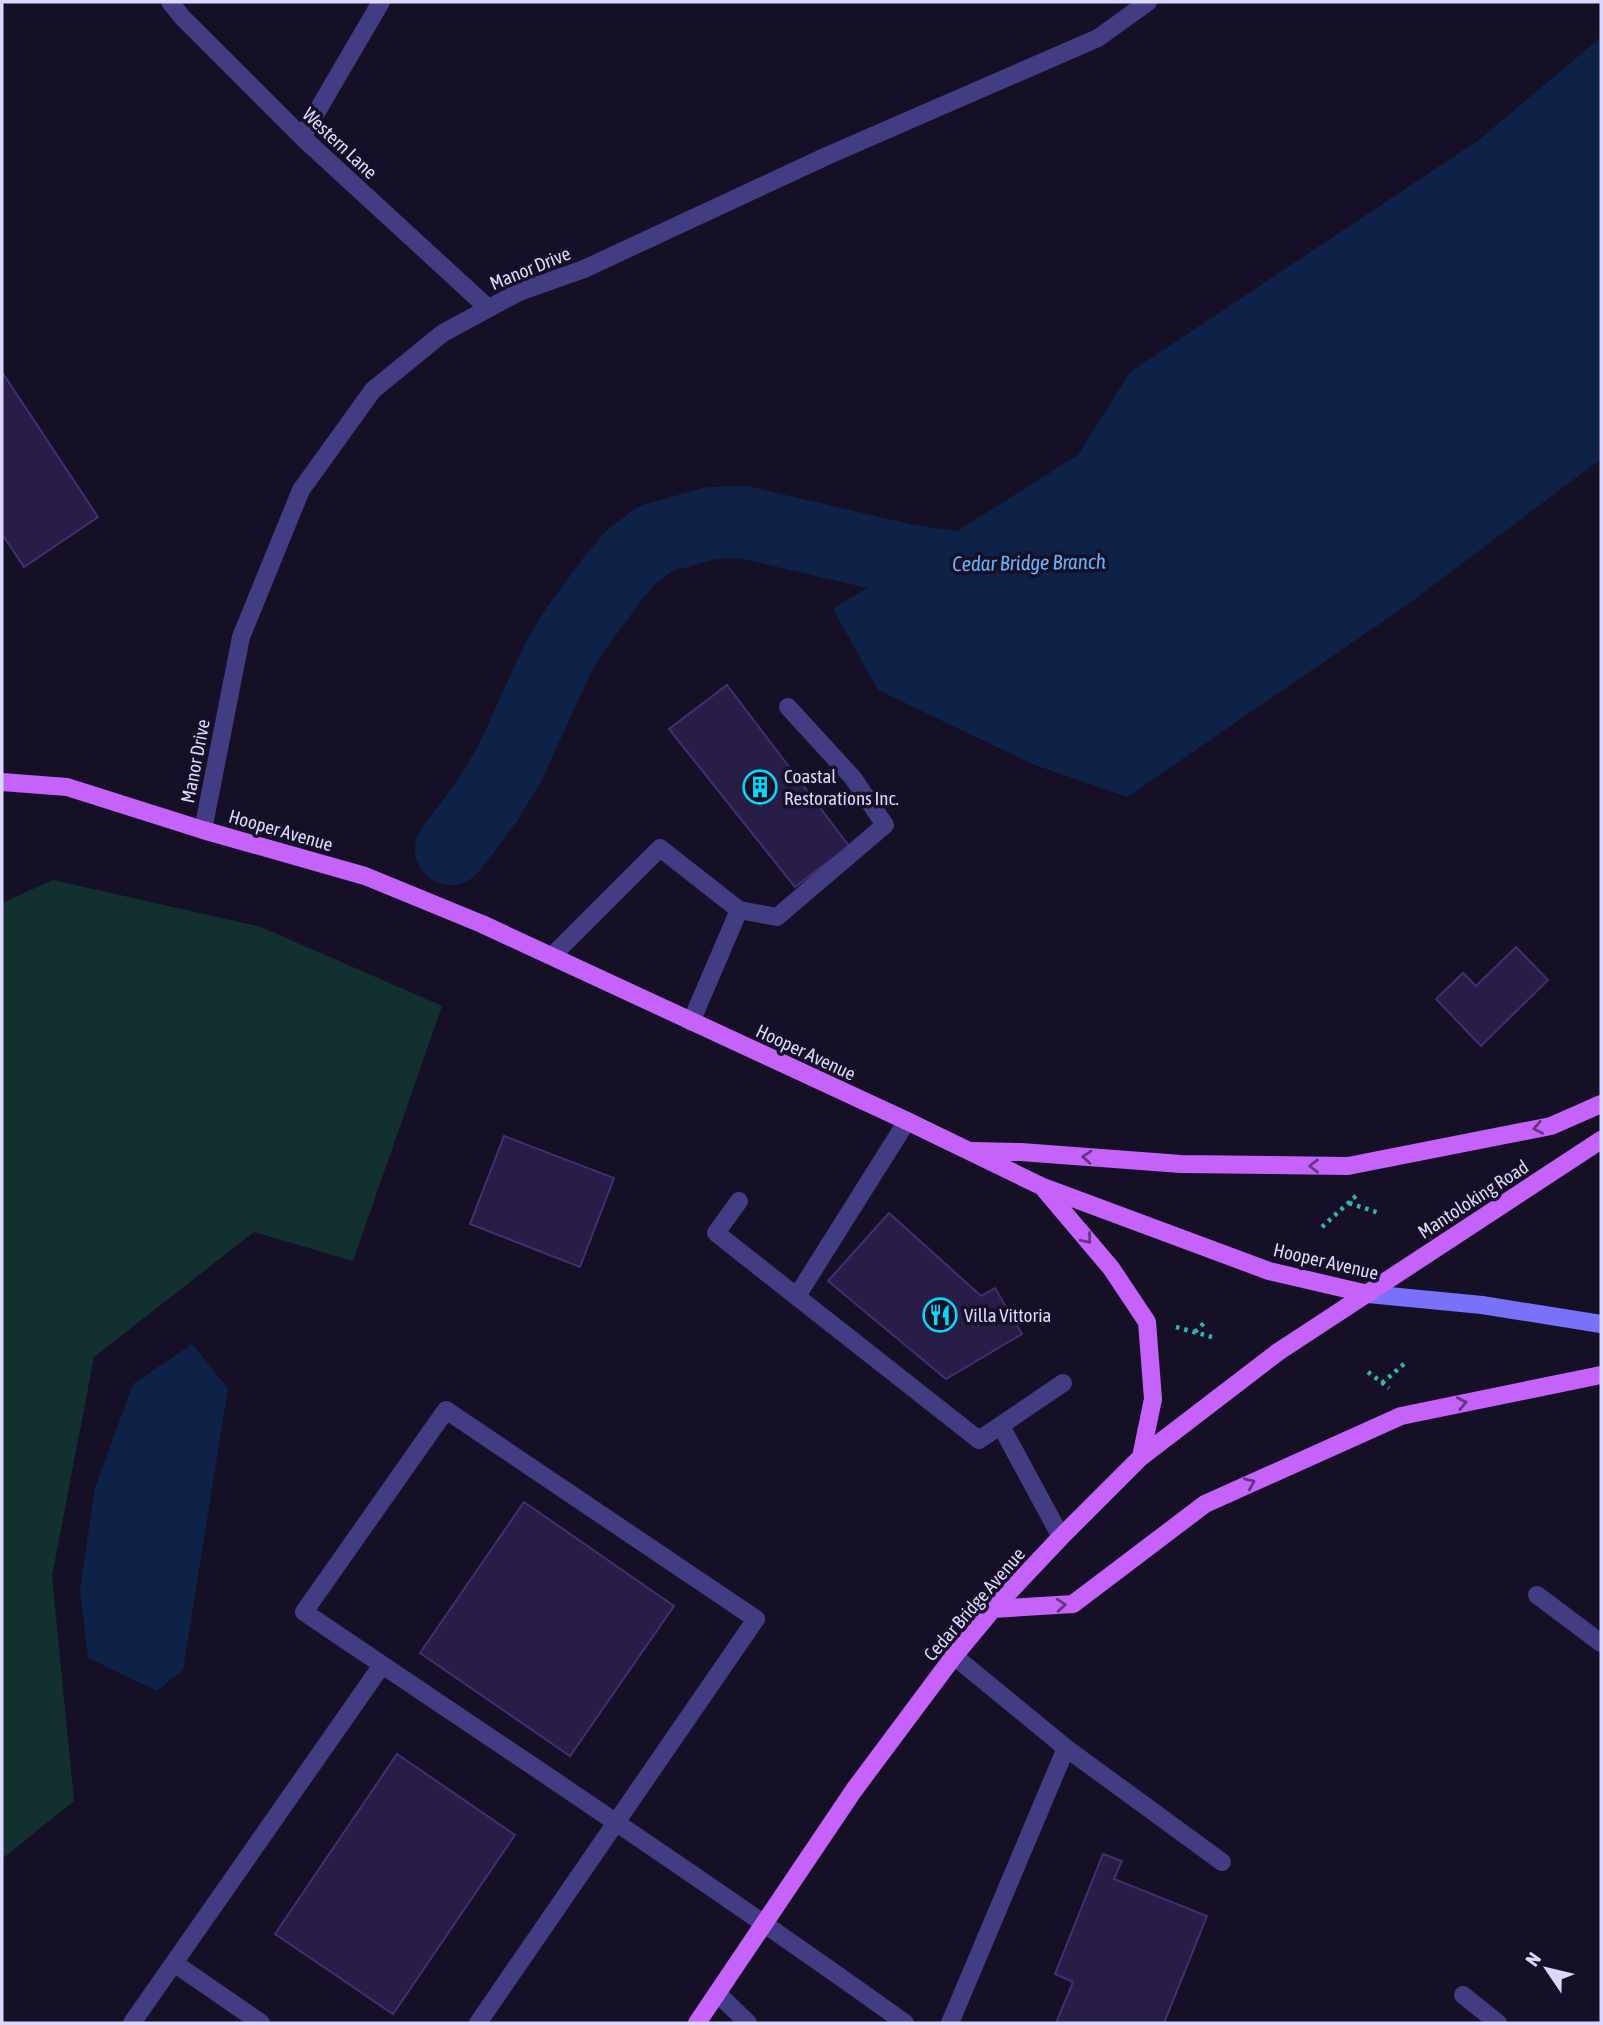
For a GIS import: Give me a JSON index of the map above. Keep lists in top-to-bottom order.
{
  "streets": {
    "main road": ["Hooper Avenue", "Mantoloking Road", "Cedar Bridge Avenue"],
    "street": ["Western Lane", "Manor Drive"]
  },
  "crossings": [
    ["Western Lane", "Manor Drive"],
    ["Manor Drive", "Hooper Avenue"],
    ["Hooper Avenue", "Mantoloking Road"],
    ["Hooper Avenue", "Cedar Bridge Avenue"],
    ["Mantoloking Road", "Cedar Bridge Avenue"]
  ],
  "water": ["Cedar Bridge Branch"],
  "places": {
    "building": ["Coastal Restorations Inc."],
    "restaurant": ["Villa Vittoria"]
  },
  "north": "top left"
}
